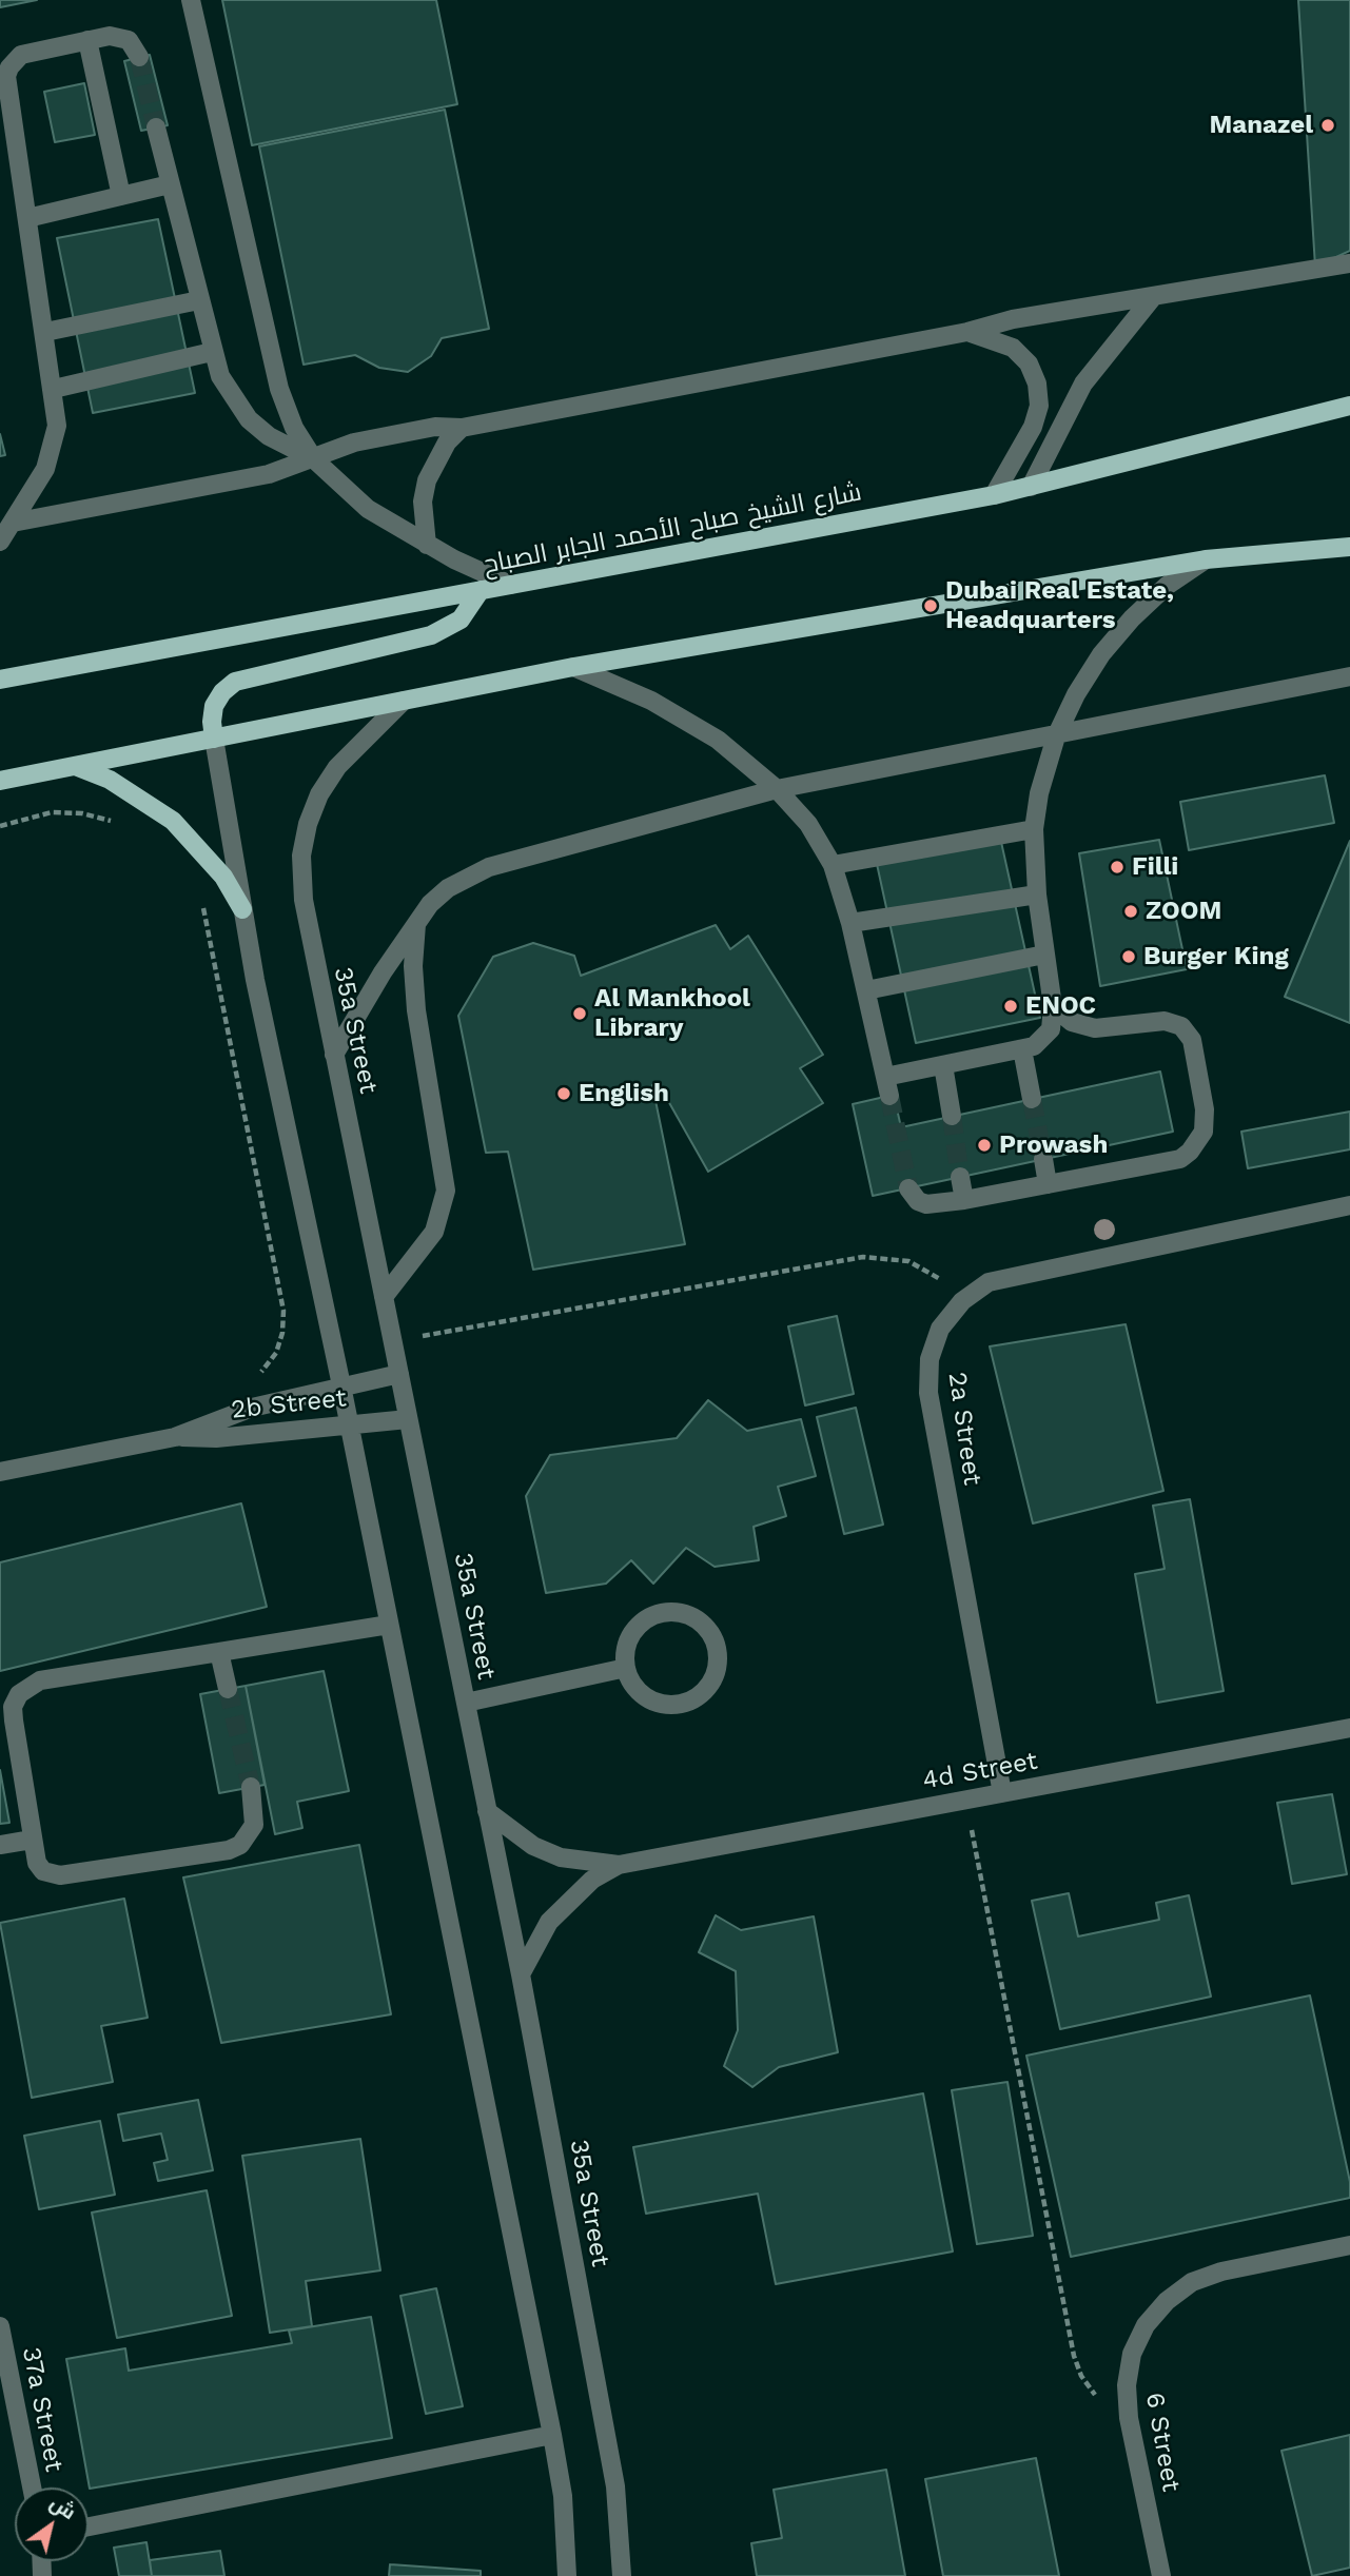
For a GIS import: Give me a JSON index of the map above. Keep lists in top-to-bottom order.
{
  "streets": {
    "main road": ["شارع الشيخ صباح الأحمد الجابر الصباح"],
    "street": [
      "35a Street",
      "2b Street",
      "2a Street",
      "4d Street",
      "37a Street",
      "6 Street"
    ]
  },
  "crossings": [
    ["35a Street", "2b Street"],
    ["35a Street", "4d Street"],
    ["2a Street", "4d Street"]
  ],
  "places": [
    "Manazel",
    "Dubai Real Estate, Headquarters",
    "Filli",
    "ZOOM",
    "Burger King",
    "ENOC",
    "Al Mankhool Library",
    "English",
    "Prowash"
  ],
  "north": "top right"
}
